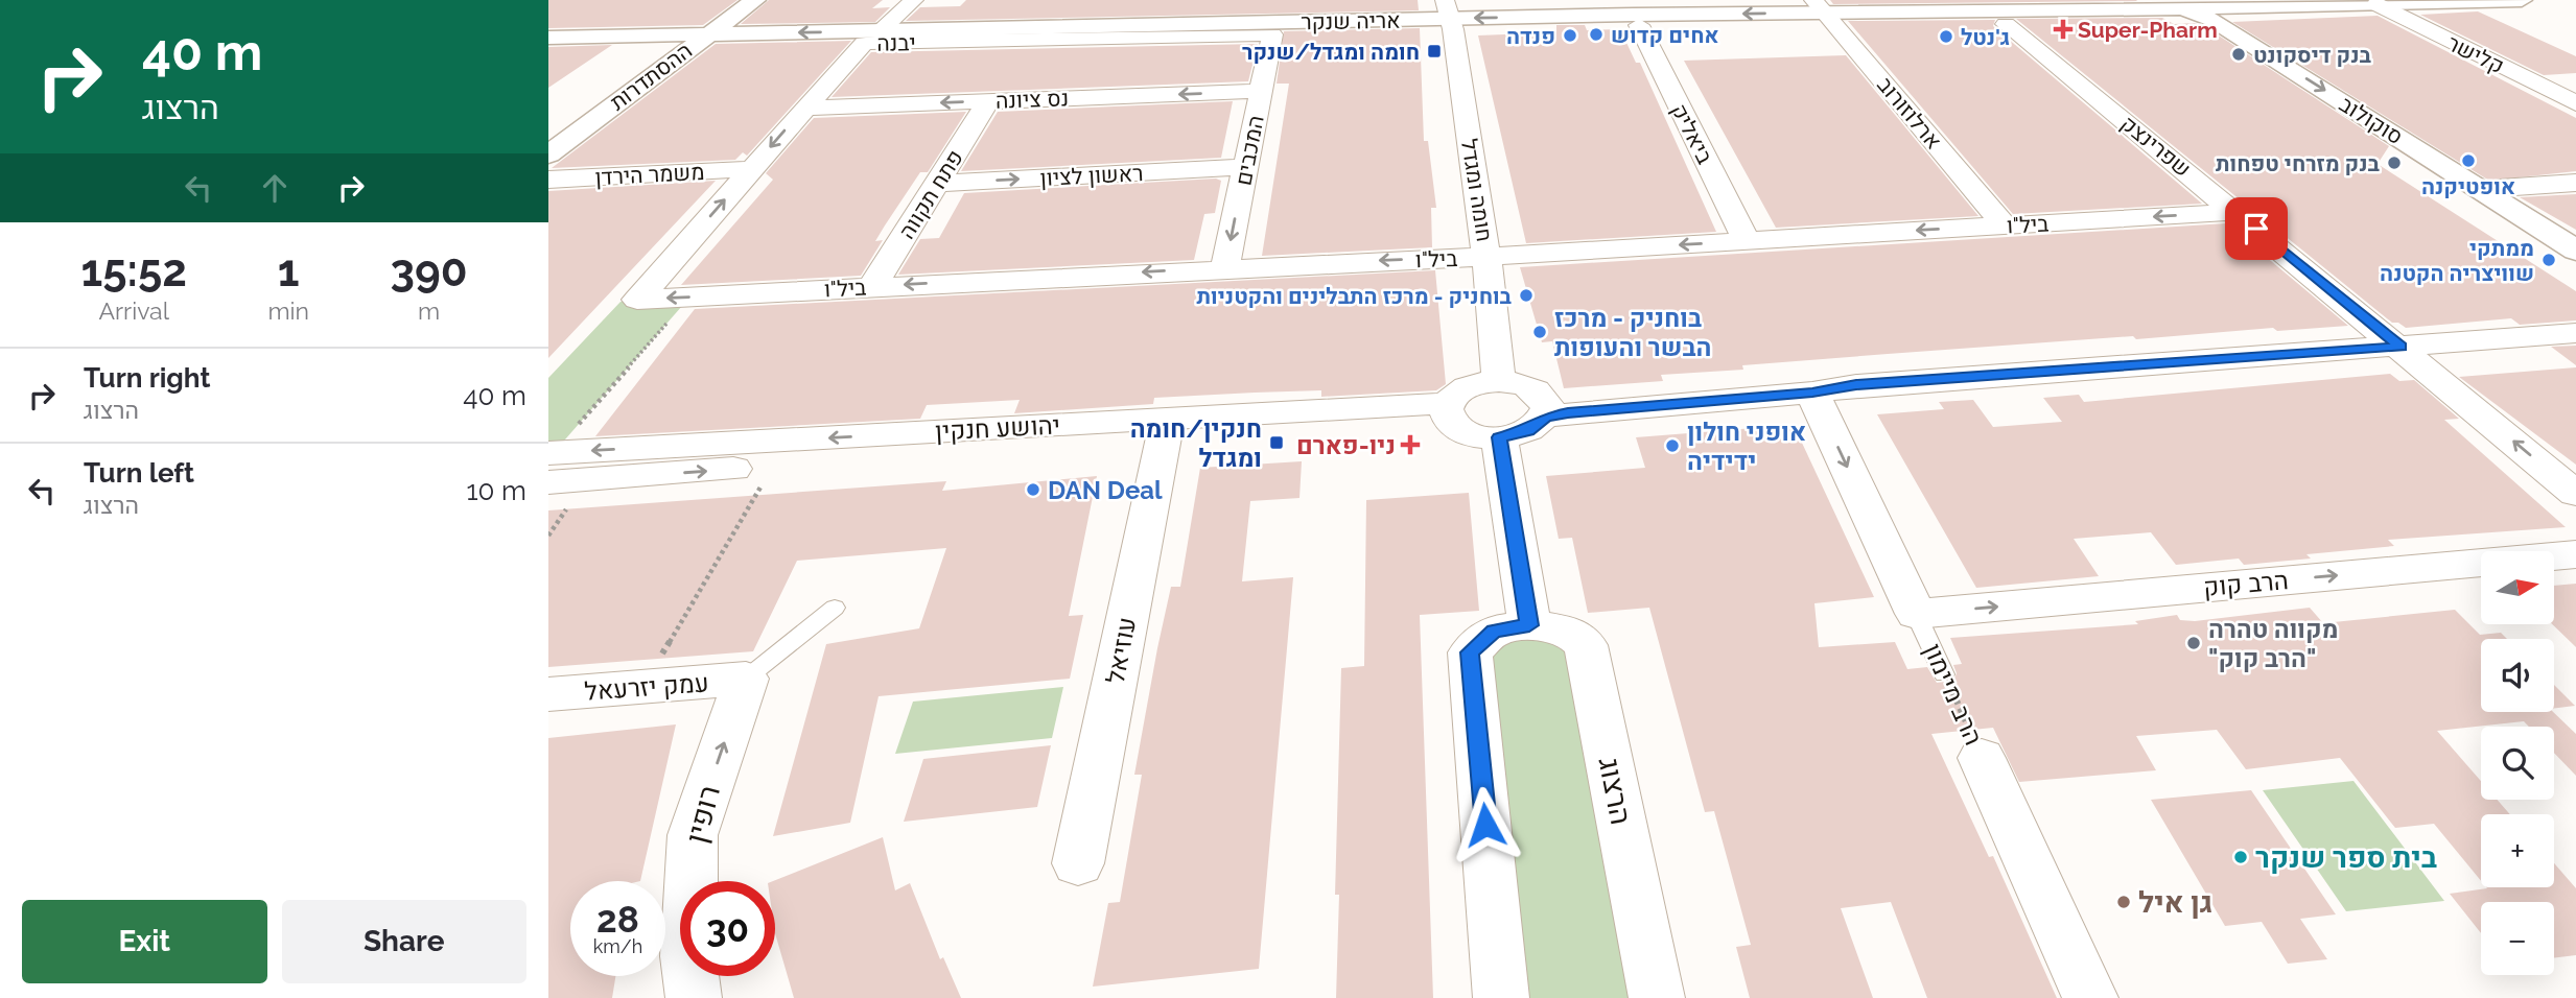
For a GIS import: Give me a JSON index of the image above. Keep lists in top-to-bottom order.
{
  "streets": {
    "street": [
      "אריה שנקר",
      "יבנה",
      "קלישר",
      "ההסתדרות",
      "נס ציונה",
      "ארלוזורוב",
      "סוקולוב",
      "ביאליק",
      "שפרינצק",
      "המכבים",
      "משמר הירדן",
      "ראשון לציון",
      "חומה ומגדל",
      "פתח תקווה",
      "ביל\"ו",
      "יהושע חנקין",
      "הרב קוק",
      "עוזיאל",
      "עמק יזרעאל",
      "הרב מיימון",
      "הרצוג",
      "רופין"
    ]
  },
  "crossings": [
    ["אריה שנקר", "יבנה"],
    ["אריה שנקר", "קלישר"],
    ["אריה שנקר", "ההסתדרות"],
    ["אריה שנקר", "ארלוזורוב"],
    ["אריה שנקר", "סוקולוב"],
    ["אריה שנקר", "ביאליק"],
    ["אריה שנקר", "שפרינצק"],
    ["אריה שנקר", "חומה ומגדל"],
    ["יבנה", "נס ציונה"],
    ["יבנה", "המכבים"],
    ["יבנה", "משמר הירדן"],
    ["יבנה", "ביל\"ו"],
    ["נס ציונה", "המכבים"],
    ["נס ציונה", "פתח תקווה"],
    ["ארלוזורוב", "ביל\"ו"],
    ["ביאליק", "ביל\"ו"],
    ["שפרינצק", "ביל\"ו"],
    ["המכבים", "ראשון לציון"],
    ["המכבים", "ביל\"ו"],
    ["ראשון לציון", "פתח תקווה"],
    ["חומה ומגדל", "ביל\"ו"],
    ["פתח תקווה", "ביל\"ו"],
    ["יהושע חנקין", "עוזיאל"],
    ["הרב קוק", "הרב מיימון"],
    ["עמק יזרעאל", "רופין"]
  ],
  "one_way": [
    "נס ציונה",
    "סוקולוב",
    "המכבים",
    "ראשון לציון",
    "הרב מיימון",
    "רופין"
  ],
  "places": {
    "health": ["Super-Pharm", "ניו-פארם"],
    "other": [
      "אחים קדוש",
      "פנדה",
      "ג'נטל",
      "בנק דיסקונט",
      "אופטיקנה",
      "בנק מזרחי טפחות",
      "ממתקי שוויצריה הקטנה",
      "בוחניק - מרכז התבלינים והקטניות",
      "בוחניק - מרכז הבשר והעופות",
      "אופני חולון ידידיה",
      "DAN Deal",
      "מקווה טהרה \"הרב קוק\"",
      "בית ספר שנקר",
      "גן איל"
    ],
    "transit": ["חומה ומגדל/שנקר", "חנקין/חומה ומגדל"]
  },
  "north": "right",
  "page": {
    "turn": ["40 m", "הרצוג"],
    "eta": [
      "15:52",
      "Arrival",
      "1",
      "min",
      "390",
      "m"
    ],
    "list": [
      {
        "name": "Turn right",
        "note": "הרצוג",
        "value": "40 m"
      },
      {
        "name": "Turn left",
        "note": "הרצוג",
        "value": "10 m"
      }
    ],
    "map_buttons": ["+", "−"],
    "speed": "28 km/h",
    "limit": "30",
    "buttons": ["Exit", "Share"]
  }
}
